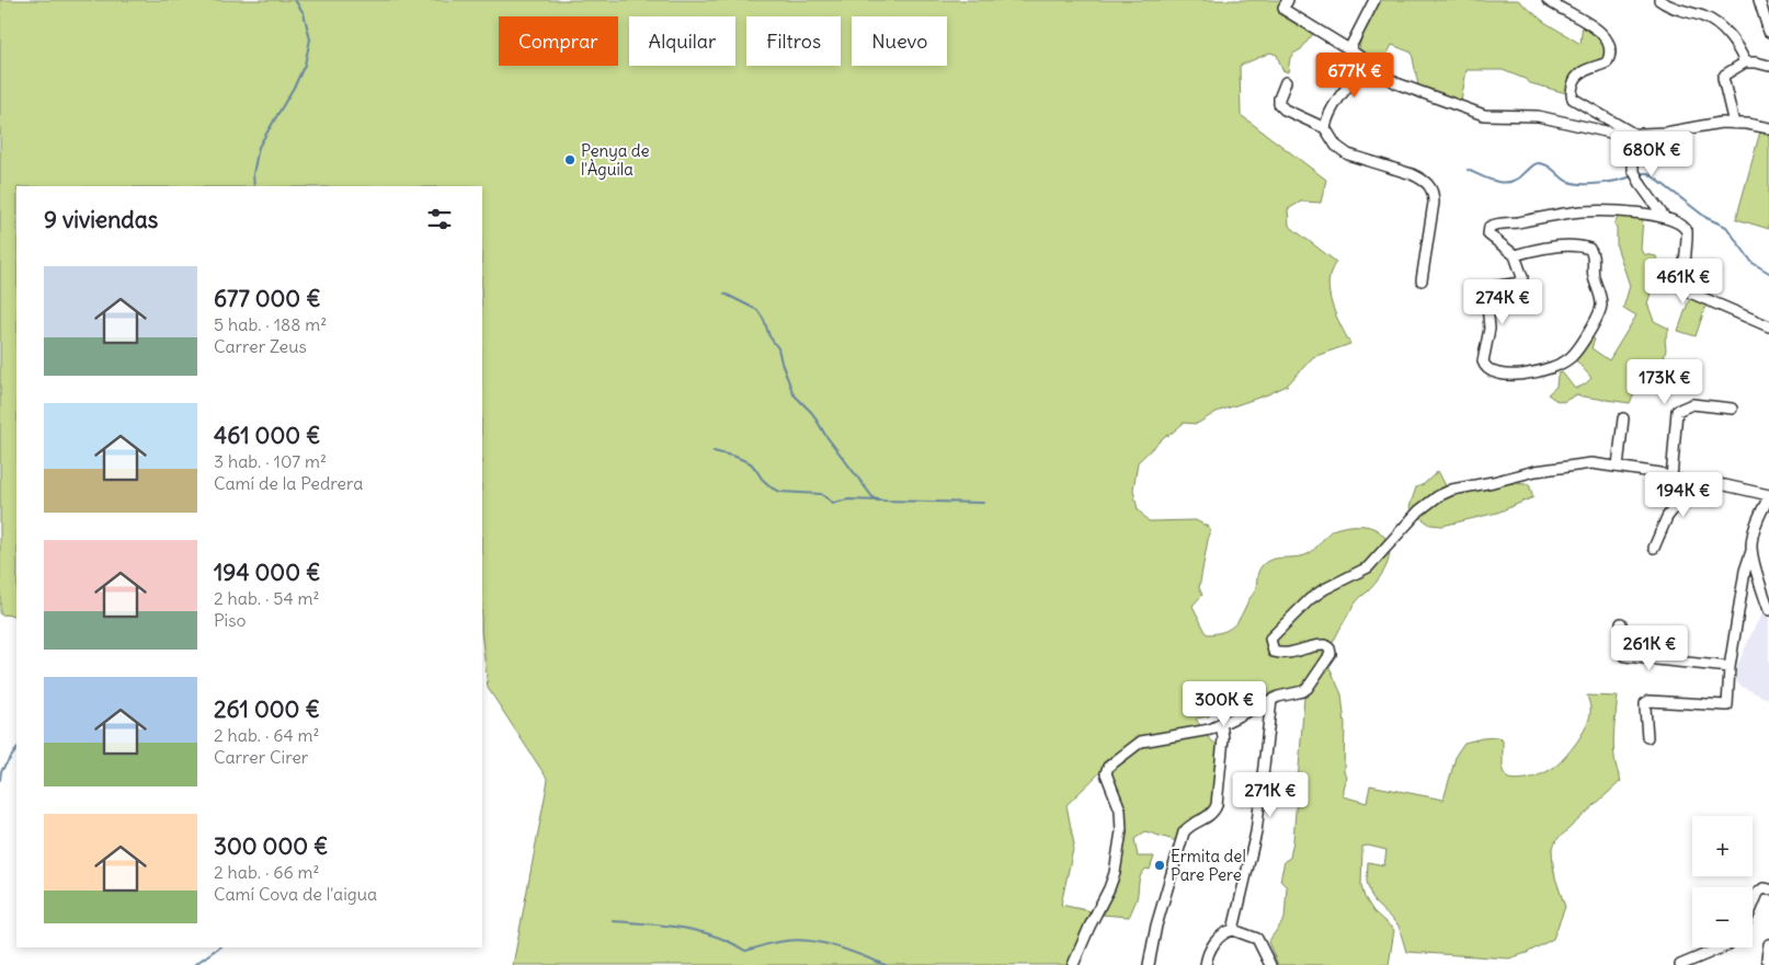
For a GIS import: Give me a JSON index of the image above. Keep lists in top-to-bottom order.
{
  "places": ["Penya de l'Àguila", "Ermita del Pare Pere"],
  "page": {
    "chip": [
      "Comprar",
      "Alquilar",
      "Filtros",
      "Nuevo"
    ],
    "price": [
      "677K €",
      "680K €",
      "461K €",
      "274K €",
      "173K €",
      "194K €",
      "261K €",
      "300K €",
      "271K €"
    ],
    "heading": "9 viviendas",
    "list": [
      {
        "name": "677 000 €",
        "note": "5 hab. · 188 m² · Carrer Zeus"
      },
      {
        "name": "461 000 €",
        "note": "3 hab. · 107 m² · Camí de la Pedrera"
      },
      {
        "name": "194 000 €",
        "note": "2 hab. · 54 m² · Piso"
      },
      {
        "name": "261 000 €",
        "note": "2 hab. · 64 m² · Carrer Cirer"
      },
      {
        "name": "300 000 €",
        "note": "2 hab. · 66 m² · Camí Cova de l'aigua"
      }
    ],
    "map_buttons": ["+", "−"]
  }
}
